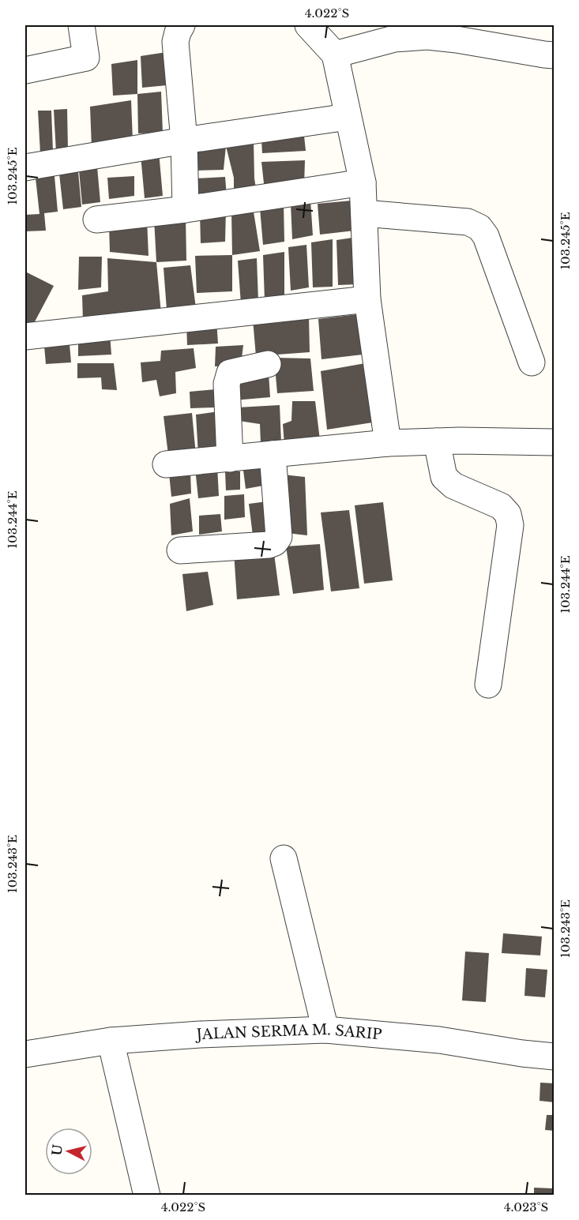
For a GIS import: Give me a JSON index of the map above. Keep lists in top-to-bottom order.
{
  "streets": {
    "street": ["JALAN SERMA M. SARIP"]
  },
  "north": "left",
  "coordinates": [
    "4.022°S",
    "103.245°E",
    "103.244°E",
    "103.243°E",
    "4.023°S"
  ]
}
